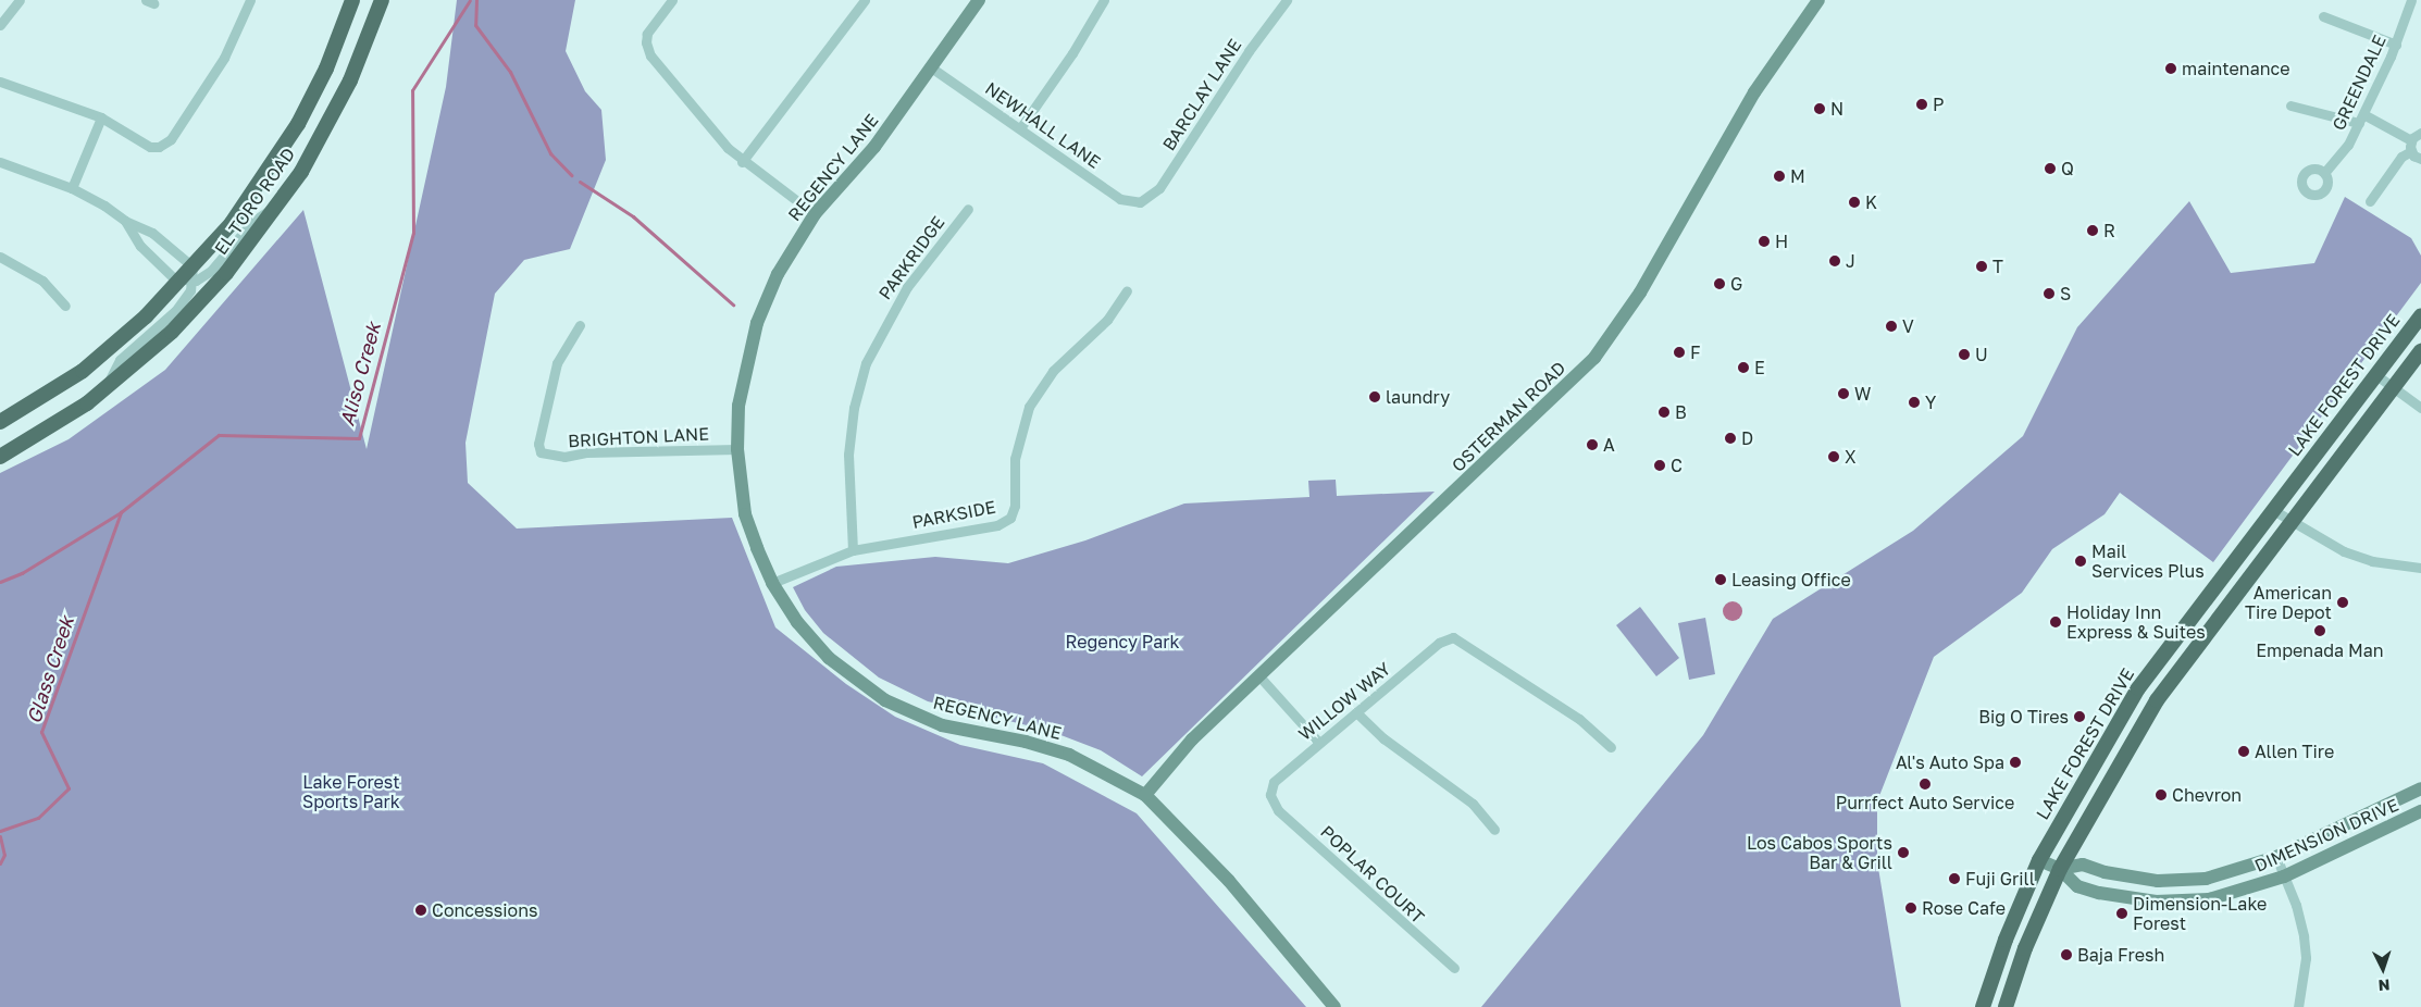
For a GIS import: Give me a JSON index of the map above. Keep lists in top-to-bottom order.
{
  "streets": {
    "main road": ["EL TORO ROAD", "LAKE FOREST DRIVE"],
    "street": [
      "GREENDALE",
      "BARCLAY LANE",
      "NEWHALL LANE",
      "REGENCY LANE",
      "PARKRIDGE",
      "OSTERMAN ROAD",
      "BRIGHTON LANE",
      "PARKSIDE",
      "WILLOW WAY",
      "DIMENSION DRIVE",
      "POPLAR COURT"
    ]
  },
  "crossings": [
    ["BARCLAY LANE", "NEWHALL LANE"],
    ["NEWHALL LANE", "REGENCY LANE"],
    ["REGENCY LANE", "OSTERMAN ROAD"],
    ["REGENCY LANE", "BRIGHTON LANE"],
    ["REGENCY LANE", "PARKSIDE"],
    ["PARKRIDGE", "PARKSIDE"],
    ["LAKE FOREST DRIVE", "DIMENSION DRIVE"],
    ["WILLOW WAY", "POPLAR COURT"]
  ],
  "water": ["Aliso Creek", "Glass Creek"],
  "parks": ["Regency Park", "Lake Forest Sports Park"],
  "places": [
    "maintenance",
    "P",
    "N",
    "Q",
    "M",
    "K",
    "R",
    "H",
    "J",
    "T",
    "G",
    "S",
    "V",
    "F",
    "U",
    "E",
    "W",
    "laundry",
    "Y",
    "B",
    "D",
    "A",
    "X",
    "C",
    "Mail Services Plus",
    "Leasing Office",
    "American Tire Depot",
    "Holiday Inn Express & Suites",
    "Empenada Man",
    "Big O Tires",
    "Allen Tire",
    "Al's Auto Spa",
    "Purrfect Auto Service",
    "Chevron",
    "Los Cabos Sports Bar & Grill",
    "Fuji Grill",
    "Rose Cafe",
    "Concessions",
    "Dimension-Lake Forest",
    "Baja Fresh"
  ],
  "north": "bottom"
}
